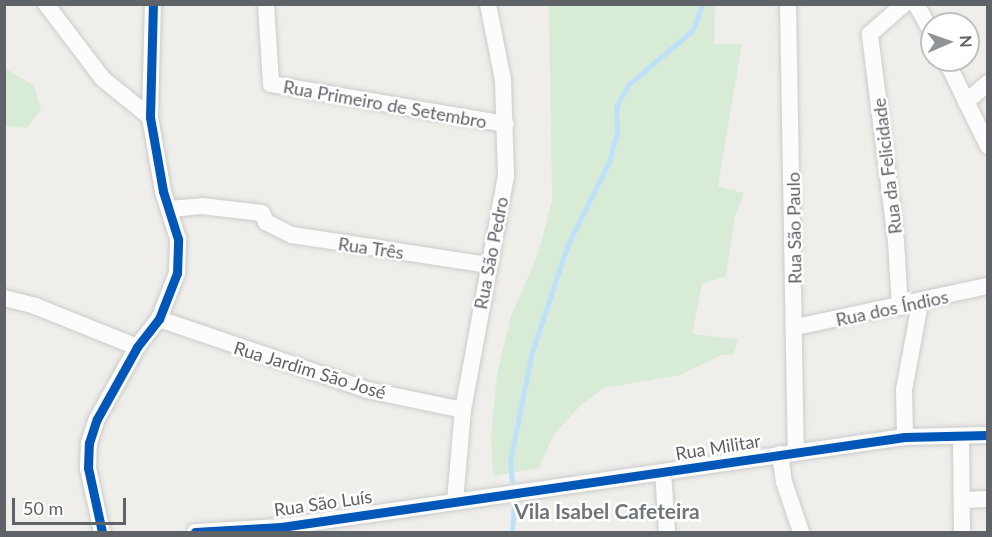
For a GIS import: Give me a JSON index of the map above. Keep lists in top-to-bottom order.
{
  "streets": {
    "street": [
      "Rua Primeiro de Setembro",
      "Rua da Felicidade",
      "Rua São Paulo",
      "Rua Três",
      "Rua São Pedro",
      "Rua dos Índios",
      "Rua Jardim São José",
      "Rua Militar",
      "Rua São Luís"
    ]
  },
  "crossings": [
    ["Rua Primeiro de Setembro", "Rua São Pedro"],
    ["Rua da Felicidade", "Rua dos Índios"],
    ["Rua São Paulo", "Rua dos Índios"],
    ["Rua São Paulo", "Rua Militar"],
    ["Rua Três", "Rua São Pedro"],
    ["Rua São Pedro", "Rua Jardim São José"],
    ["Rua São Pedro", "Rua Militar"],
    ["Rua São Pedro", "Rua São Luís"],
    ["Rua Militar", "Rua São Luís"]
  ],
  "districts": ["Vila Isabel Cafeteira"],
  "scale_bar": "50 m",
  "north": "right"
}
